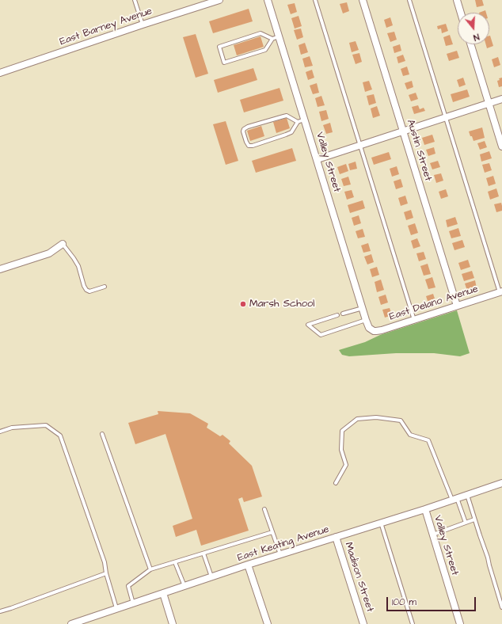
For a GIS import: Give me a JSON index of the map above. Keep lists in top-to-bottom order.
{
  "streets": {
    "street": [
      "East Barney Avenue",
      "Austin Street",
      "Valley Street",
      "East Delano Avenue",
      "East Keating Avenue",
      "Madison Street"
    ]
  },
  "crossings": [
    ["Austin Street", "East Delano Avenue"],
    ["Valley Street", "East Delano Avenue"],
    ["Valley Street", "East Keating Avenue"],
    ["East Keating Avenue", "Madison Street"]
  ],
  "places": ["Marsh School"],
  "scale_bar": "100 m",
  "north": "bottom"
}
